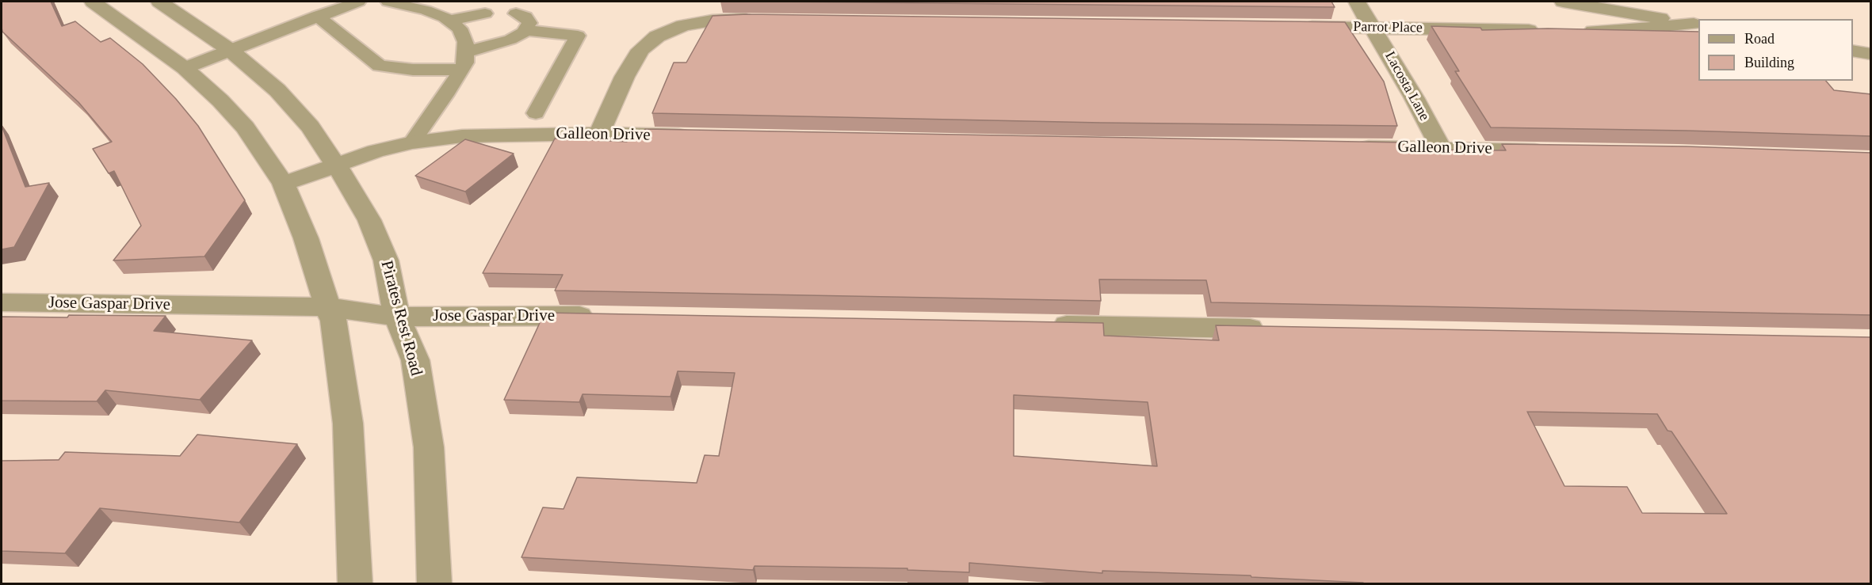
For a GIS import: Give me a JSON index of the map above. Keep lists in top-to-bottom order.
{
  "streets": {
    "street": [
      "Parrot Place",
      "Lacosta Lane",
      "Galleon Drive",
      "Jose Gaspar Drive",
      "Pirates Rest Road"
    ]
  },
  "crossings": [
    ["Parrot Place", "Lacosta Lane"],
    ["Lacosta Lane", "Galleon Drive"],
    ["Galleon Drive", "Pirates Rest Road"],
    ["Jose Gaspar Drive", "Pirates Rest Road"]
  ],
  "legend": ["Road", "Building"]
}
